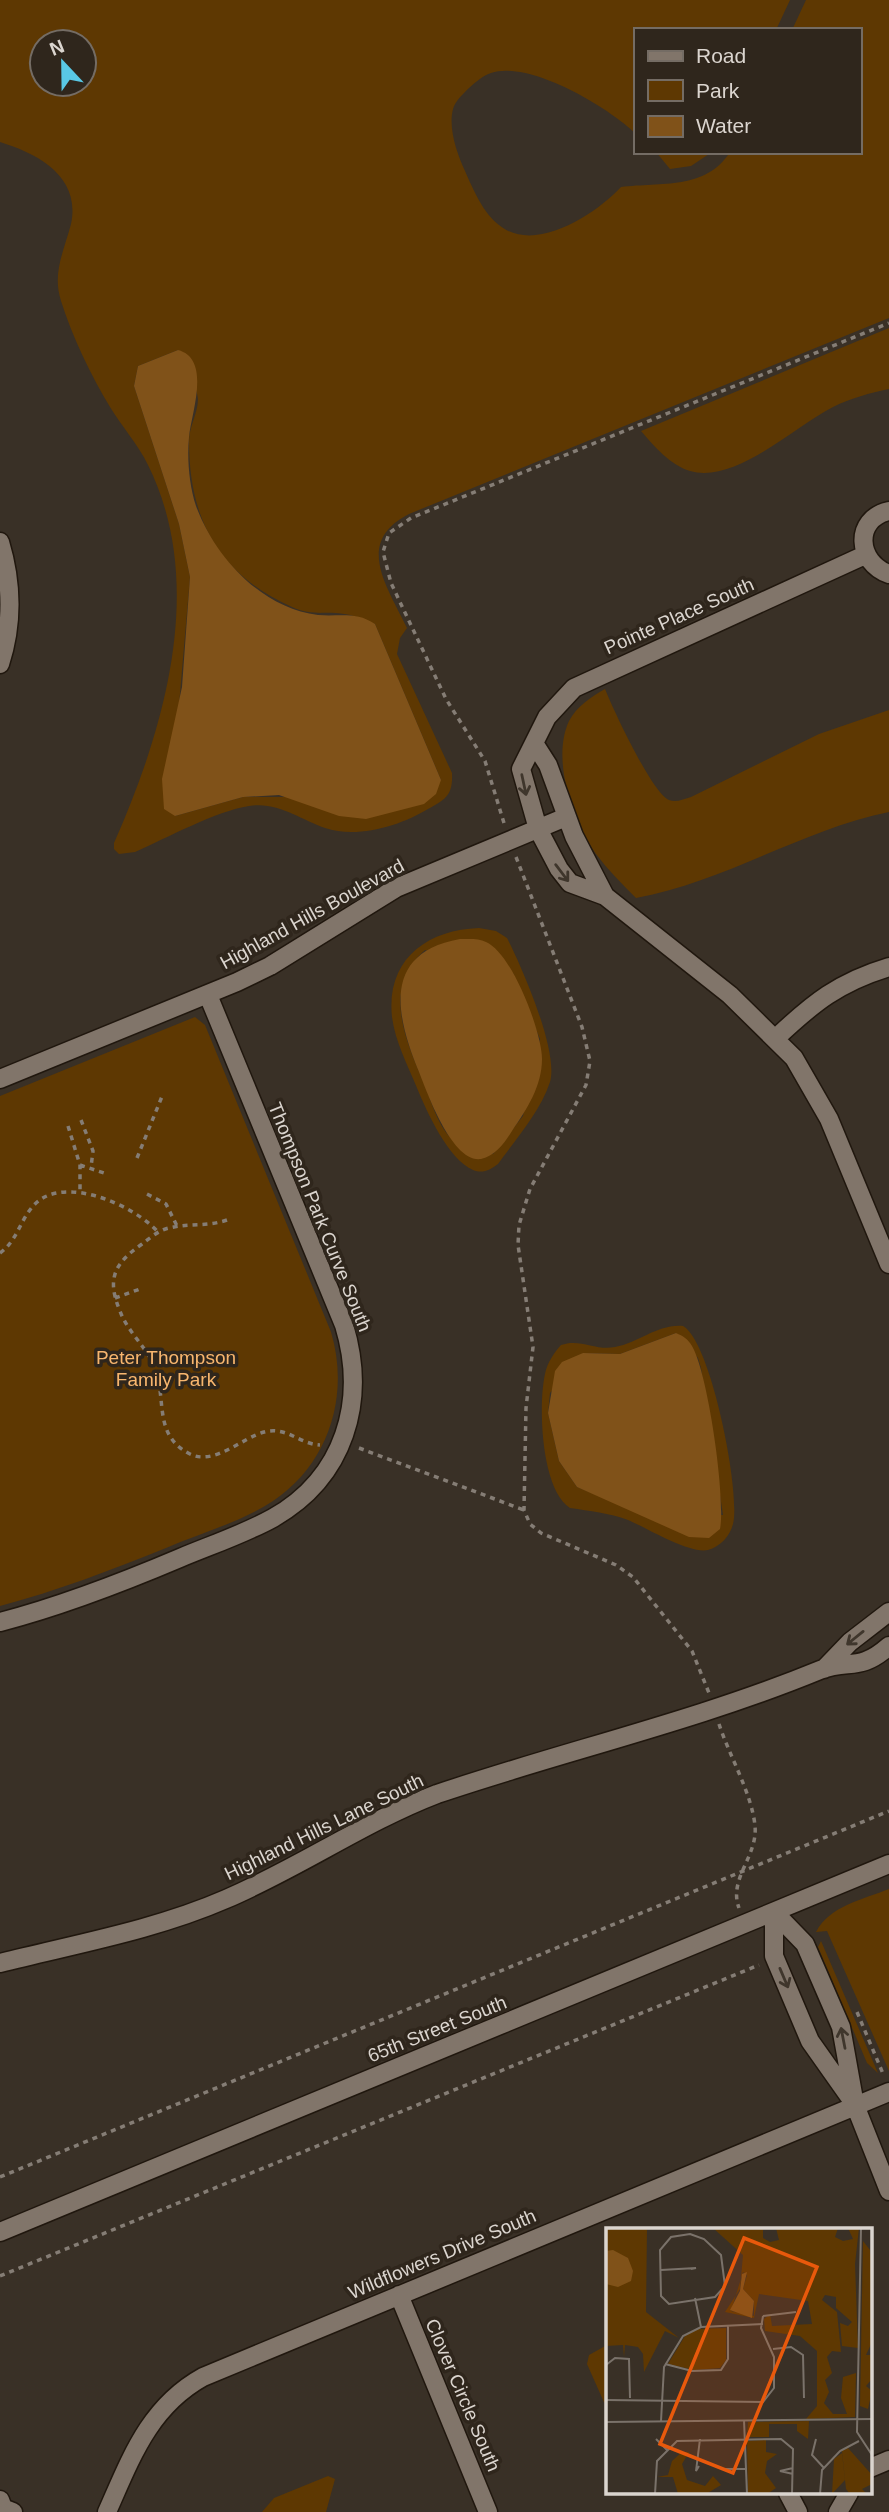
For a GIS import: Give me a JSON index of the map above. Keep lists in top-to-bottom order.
{
  "streets": {
    "street": [
      "Pointe Place South",
      "Highland Hills Boulevard",
      "Thompson Park Curve South",
      "Highland Hills Lane South",
      "65th Street South",
      "Wildflowers Drive South",
      "Clover Circle South"
    ]
  },
  "crossings": [
    ["Pointe Place South", "Highland Hills Boulevard"],
    ["Highland Hills Boulevard", "Thompson Park Curve South"],
    ["Wildflowers Drive South", "Clover Circle South"]
  ],
  "parks": ["Peter Thompson Family Park"],
  "legend": ["Road", "Park", "Water"],
  "north": "top"
}
